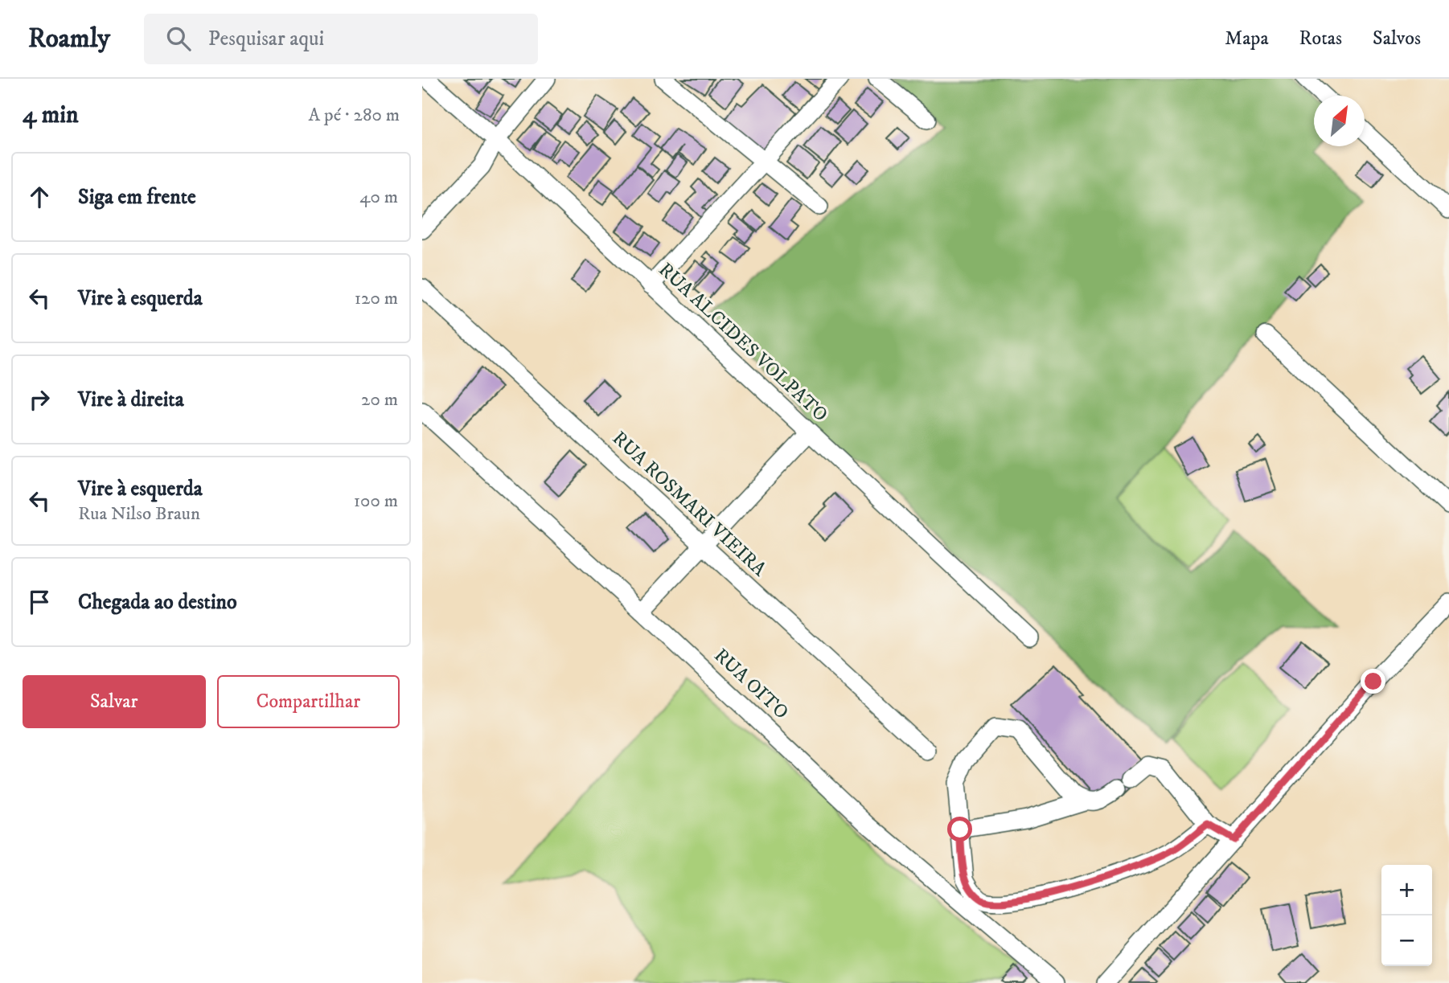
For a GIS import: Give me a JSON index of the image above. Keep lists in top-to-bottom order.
{
  "streets": {
    "street": ["RUA ALCIDES VOLPATO", "RUA ROSMARI VIEIRA", "RUA OITO"]
  },
  "north": "top right",
  "page": {
    "header": "Roamly",
    "search": "Pesquisar aqui",
    "nav": ["Mapa", "Rotas", "Salvos"],
    "heading": ["4 min", "A pé · 280 m"],
    "list": [
      ["Siga em frente", "40 m"],
      ["Vire à esquerda", "120 m"],
      ["Vire à direita", "20 m"],
      ["Vire à esquerda", "Rua Nilso Braun", "100 m"],
      "Chegada ao destino"
    ],
    "buttons": ["Salvar", "Compartilhar"],
    "map_buttons": ["+", "−"]
  }
}
